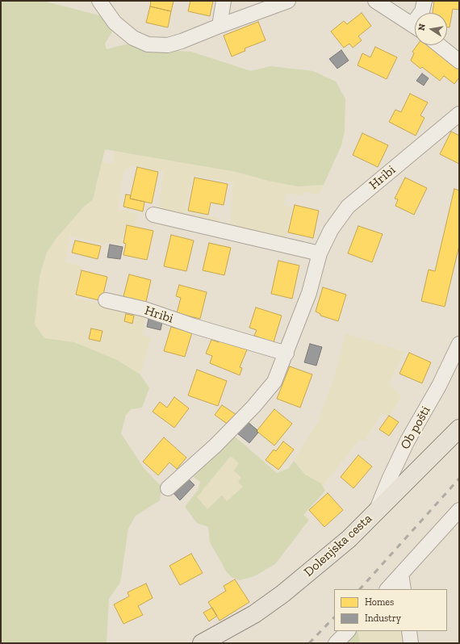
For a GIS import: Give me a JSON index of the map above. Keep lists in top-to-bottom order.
{
  "streets": {
    "main road": ["Dolenjska cesta"],
    "street": ["Hribi", "Ob pošti"]
  },
  "crossings": [
    ["Ob pošti", "Dolenjska cesta"]
  ],
  "legend": ["Homes", "Industry"],
  "north": "left"
}
